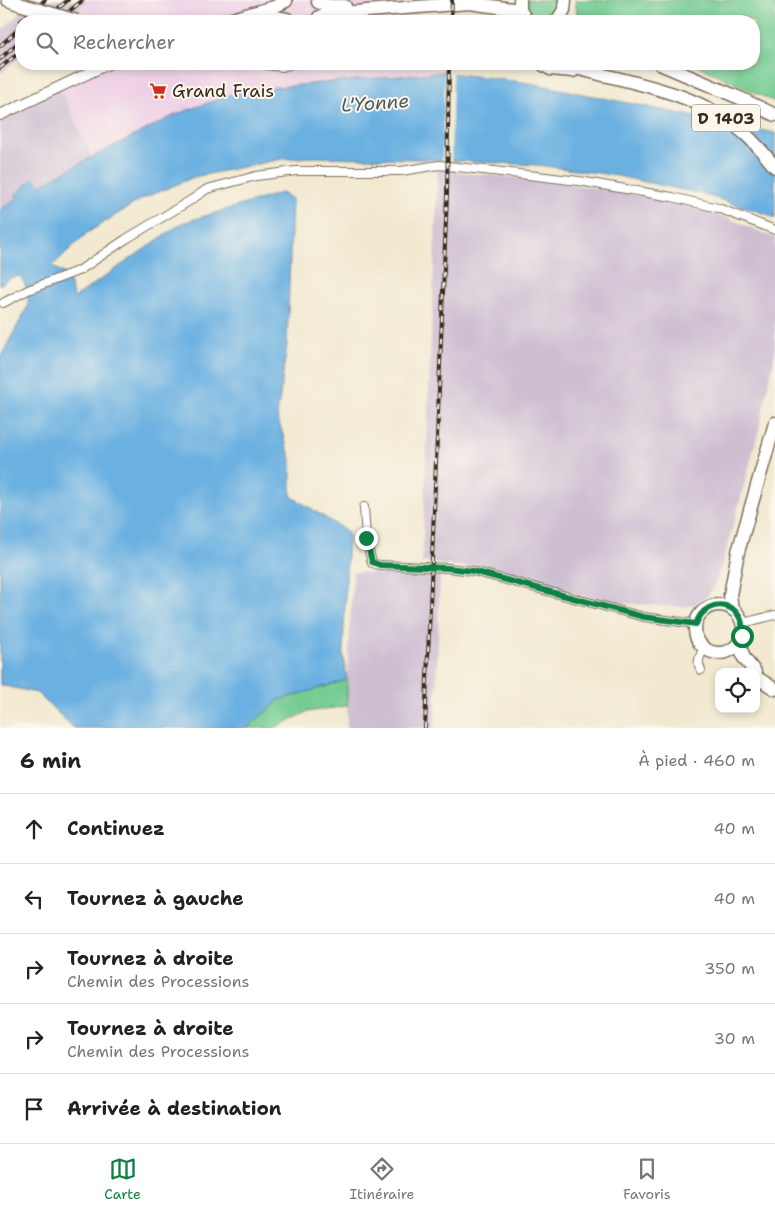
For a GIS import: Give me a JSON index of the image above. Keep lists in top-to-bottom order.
{
  "streets": {
    "main road": ["D 1403"]
  },
  "water": ["L'Yonne"],
  "places": {
    "supermarket": ["Grand Frais"]
  },
  "page": {
    "search": "Rechercher",
    "heading": ["6 min", "À pied · 460 m"],
    "list": [
      ["Continuez", "40 m"],
      ["Tournez à gauche", "40 m"],
      ["Tournez à droite", "Chemin des Processions", "350 m"],
      ["Tournez à droite", "Chemin des Processions", "30 m"],
      "Arrivée à destination"
    ],
    "nav": ["Carte", "Itinéraire", "Favoris"]
  }
}
